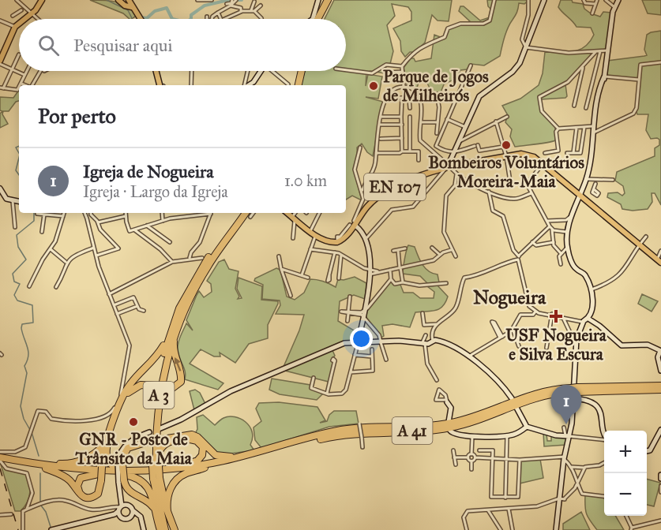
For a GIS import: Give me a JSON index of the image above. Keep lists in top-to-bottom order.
{
  "streets": {
    "highway": ["A 3", "A 41"],
    "main road": ["EN 107"]
  },
  "districts": ["Nogueira"],
  "places": {
    "other": ["Parque de Jogos de Milheirós", "Bombeiros Voluntários Moreira-Maia", "GNR - Posto de Trânsito da Maia"],
    "health": ["USF Nogueira e Silva Escura"]
  },
  "page": {
    "search": "Pesquisar aqui",
    "heading": "Por perto",
    "list": [
      {
        "mark": "1",
        "name": "Igreja de Nogueira",
        "note": "Igreja · Largo da Igreja",
        "value": "1.0 km"
      }
    ],
    "pins": "1",
    "map_buttons": ["+", "−"]
  }
}
